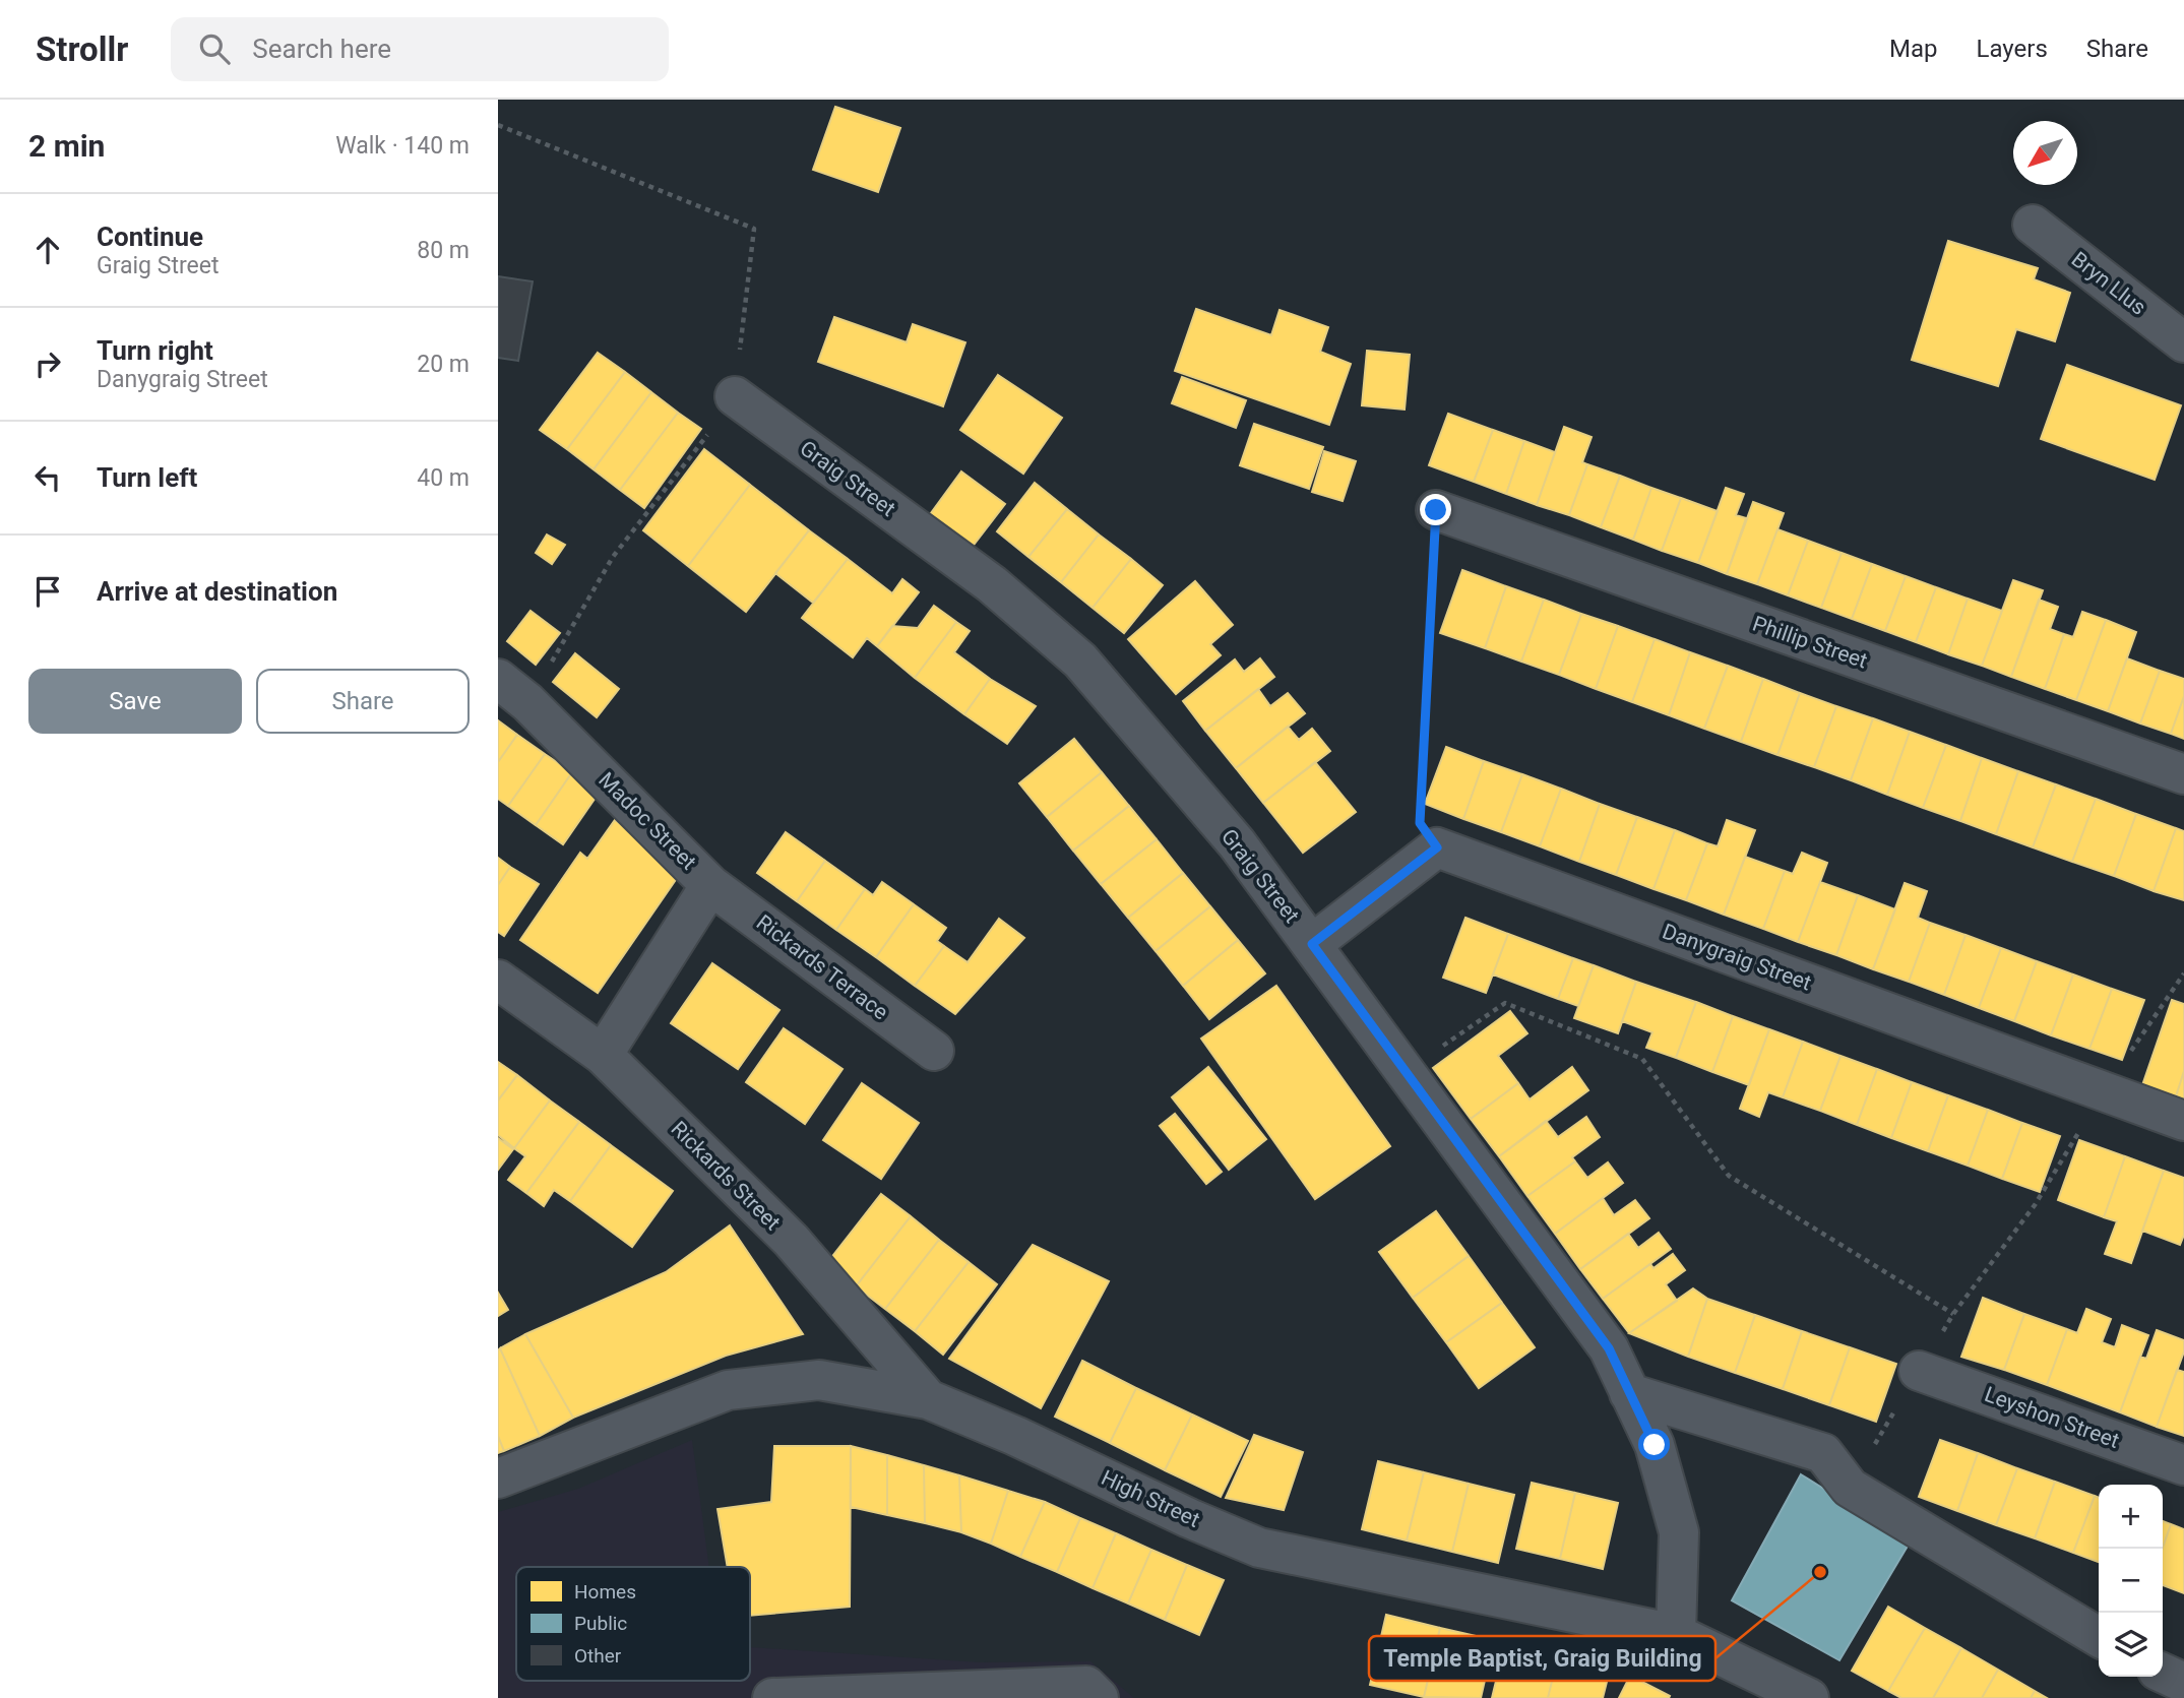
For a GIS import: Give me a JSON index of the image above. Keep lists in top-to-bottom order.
{
  "streets": {
    "street": [
      "Bryn Llus",
      "Graig Street",
      "Phillip Street",
      "Madoc Street",
      "Danygraig Street",
      "Rickards Terrace",
      "Rickards Street",
      "Leyshon Street",
      "High Street"
    ]
  },
  "crossings": [
    ["Graig Street", "High Street"],
    ["Madoc Street", "Rickards Terrace"],
    ["Madoc Street", "Rickards Street"],
    ["Rickards Street", "High Street"]
  ],
  "places": ["Temple Baptist, Graig Building"],
  "legend": ["Homes", "Public", "Other"],
  "north": "bottom left",
  "page": {
    "header": "Strollr",
    "search": "Search here",
    "nav": ["Map", "Layers", "Share"],
    "heading": ["2 min", "Walk · 140 m"],
    "list": [
      ["Continue", "Graig Street", "80 m"],
      ["Turn right", "Danygraig Street", "20 m"],
      ["Turn left", "40 m"],
      "Arrive at destination"
    ],
    "buttons": ["Save", "Share"],
    "map_buttons": ["+", "−"]
  }
}
